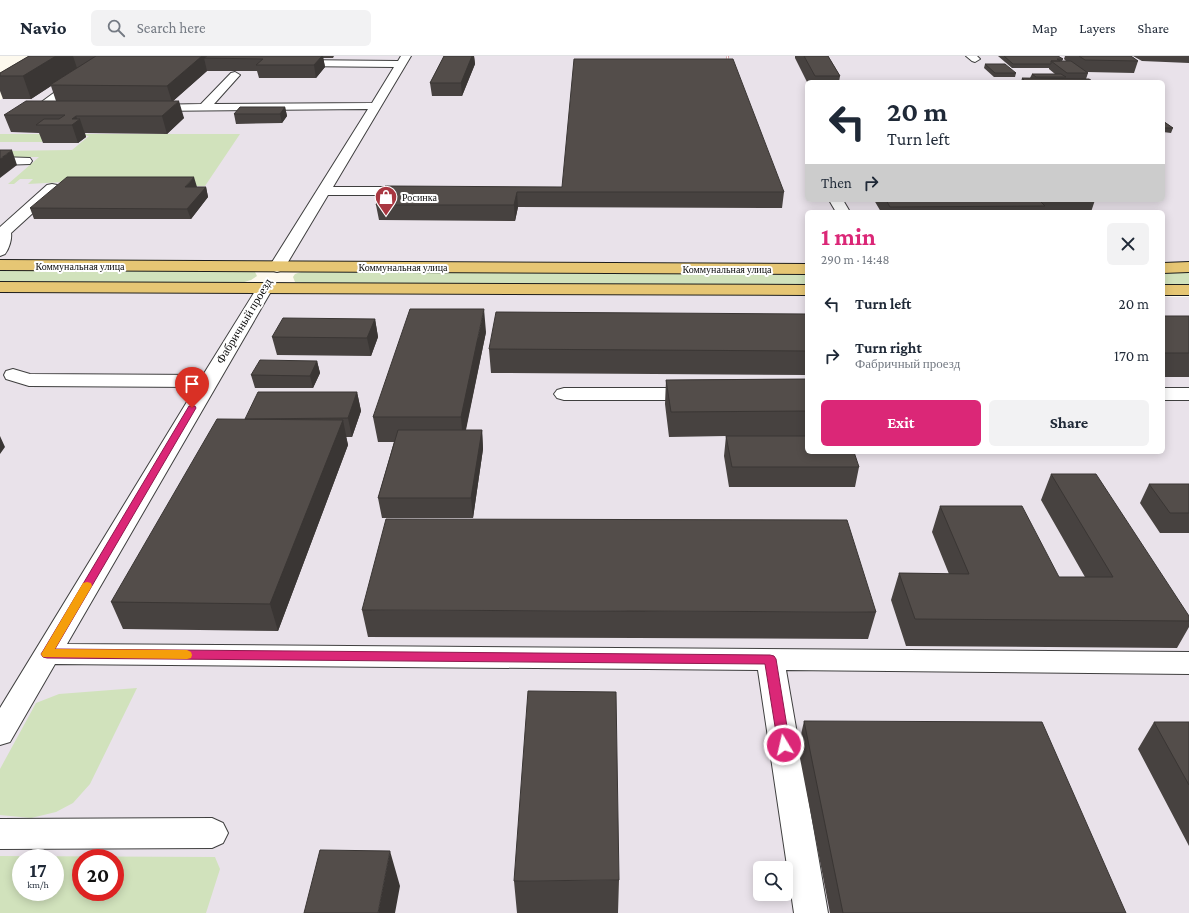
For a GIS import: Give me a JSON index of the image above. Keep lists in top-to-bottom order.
{
  "streets": {
    "main road": ["Коммунальная улица", "Фабричный проезд"]
  },
  "crossings": [
    ["Коммунальная улица", "Фабричный проезд"]
  ],
  "places": {
    "shop": ["Росинка"]
  },
  "page": {
    "header": "Navio",
    "search": "Search here",
    "nav": ["Map", "Layers", "Share"],
    "turn": ["20 m", "Turn left"],
    "then": "Then",
    "heading": ["1 min", "290 m · 14:48"],
    "list": [
      {
        "name": "Turn left",
        "value": "20 m"
      },
      {
        "name": "Turn right",
        "note": "Фабричный проезд",
        "value": "170 m"
      }
    ],
    "buttons": ["Exit", "Share"],
    "speed": "17 km/h",
    "limit": "20"
  }
}
